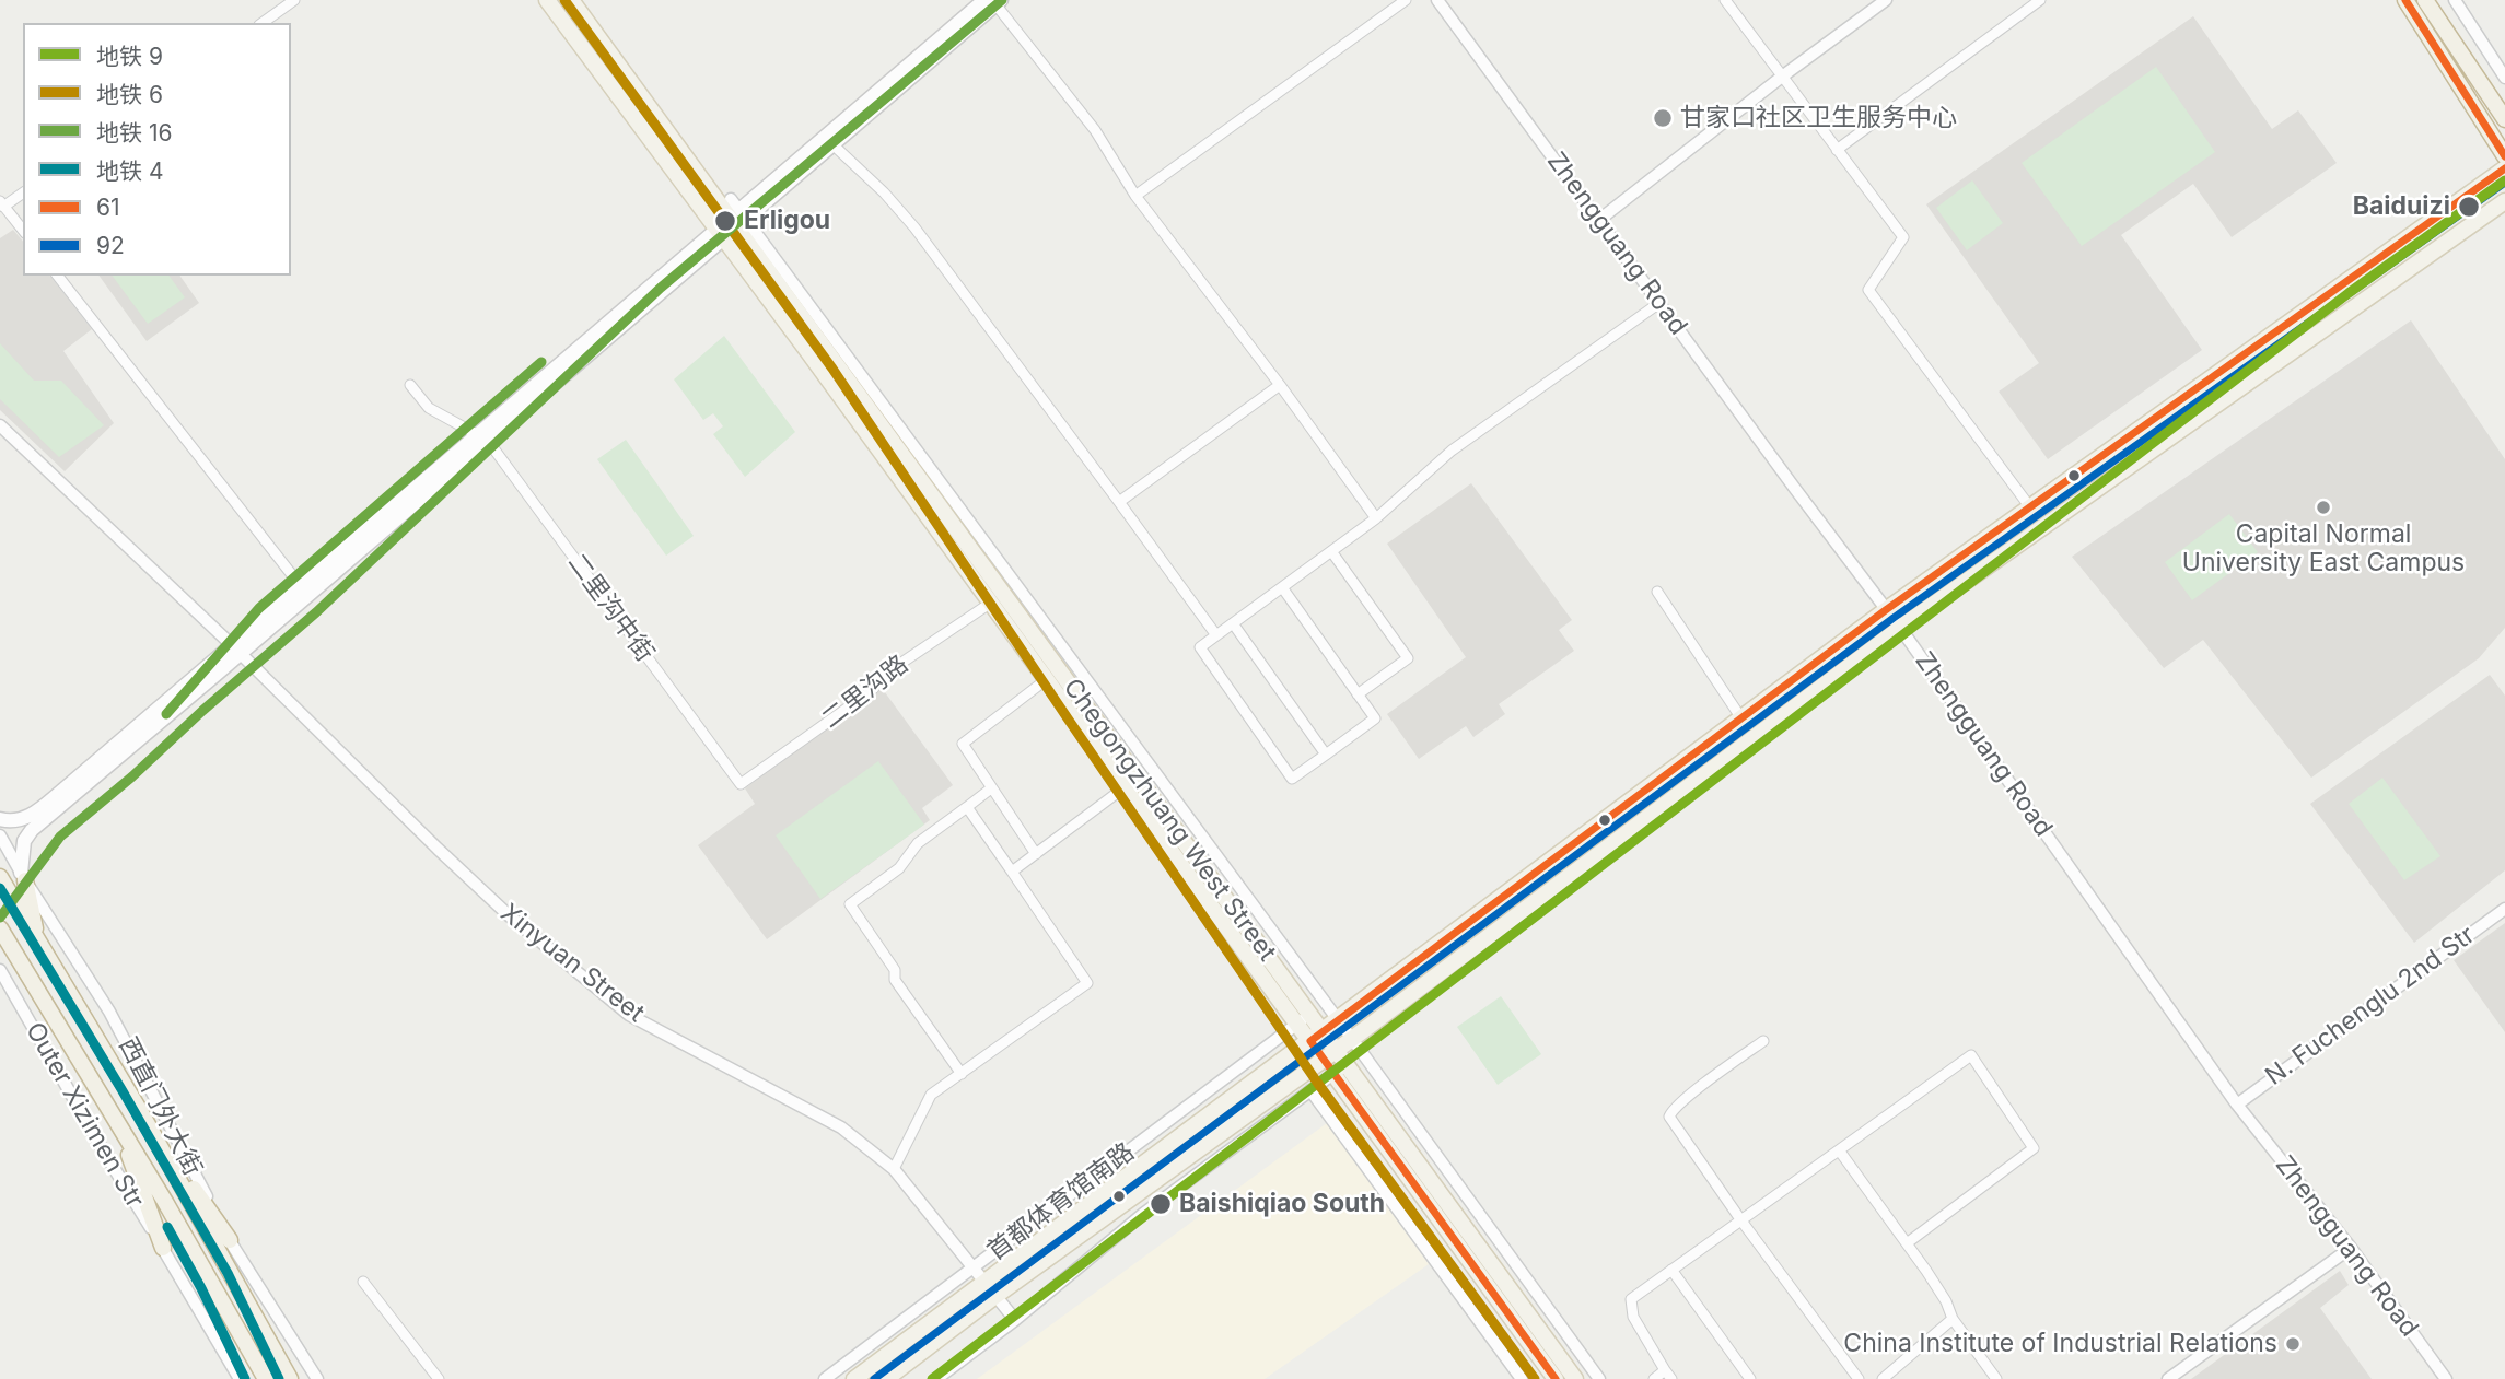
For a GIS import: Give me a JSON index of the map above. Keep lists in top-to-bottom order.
{
  "streets": {
    "main road": ["Chegongzhuang West Street", "首都体育馆南路"],
    "street": [
      "Zhengguang Road",
      "二里沟中街",
      "二里沟路",
      "Xinyuan Street",
      "N. Fuchenglu 2nd Str",
      "西直门外大街",
      "Outer Xizimen Str"
    ]
  },
  "crossings": [
    ["Zhengguang Road", "N. Fuchenglu 2nd Str"],
    ["Zhengguang Road", "首都体育馆南路"],
    ["二里沟中街", "二里沟路"],
    ["二里沟路", "Chegongzhuang West Street"],
    ["Chegongzhuang West Street", "首都体育馆南路"],
    ["Xinyuan Street", "首都体育馆南路"]
  ],
  "places": [
    "甘家口社区卫生服务中心",
    "Baiduizi",
    "Erligou",
    "Capital Normal University East Campus",
    "Baishiqiao South",
    "China Institute of Industrial Relations"
  ],
  "lines": [
    "metro line 6",
    "metro line 16",
    "transit line 61",
    "metro line 9",
    "transit line 92",
    "metro line 4"
  ],
  "legend": [
    "地铁 9",
    "地铁 6",
    "地铁 16",
    "地铁 4",
    "61",
    "92"
  ]
}
